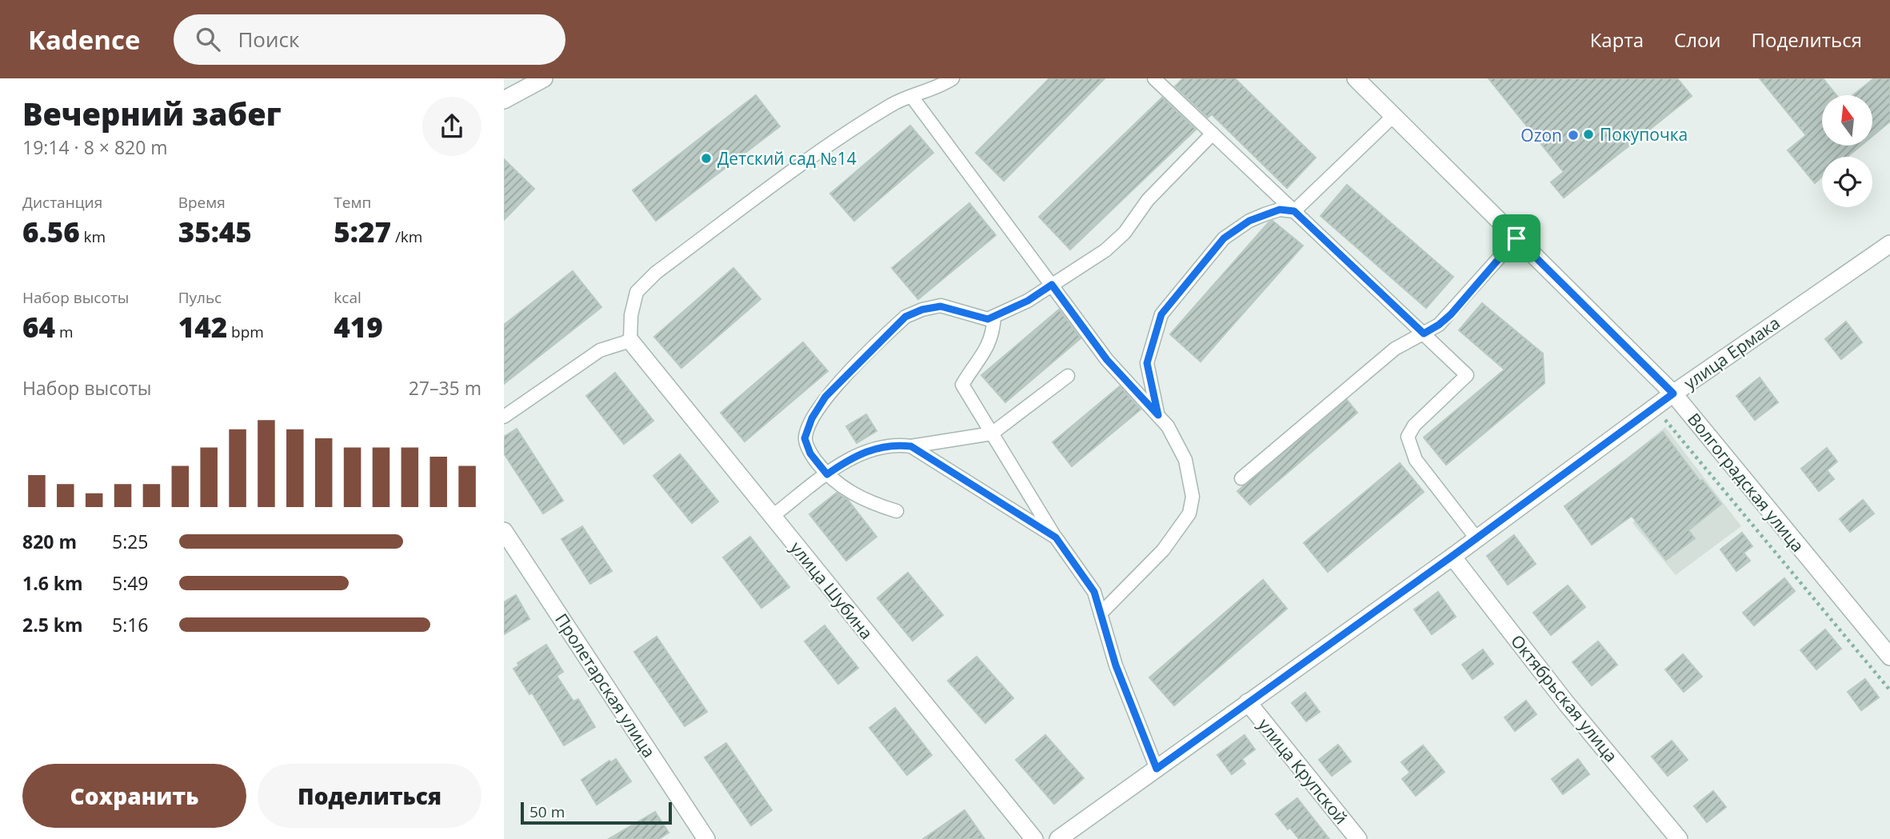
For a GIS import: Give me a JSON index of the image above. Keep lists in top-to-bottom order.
{
  "streets": {
    "street": [
      "улица Ермака",
      "Волгоградская улица",
      "улица Шубина",
      "Пролетарская улица",
      "Октябрьская улица",
      "улица Крупской"
    ]
  },
  "crossings": [
    ["улица Ермака", "Волгоградская улица"],
    ["улица Ермака", "Октябрьская улица"],
    ["улица Ермака", "улица Крупской"]
  ],
  "places": ["Покупочка", "Ozon", "Детский сад №14"],
  "scale_bar": "50 m",
  "north": "top",
  "page": {
    "header": "Kadence",
    "search": "Поиск",
    "nav": ["Карта", "Слои", "Поделиться"],
    "heading": ["Вечерний забег", "19:14 · 8 × 820 m"],
    "stats": [
      ["Дистанция", "6.56 km"],
      ["Время", "35:45"],
      ["Темп", "5:27 /km"],
      ["Набор высоты", "64 m"],
      ["Пульс", "142 bpm"],
      ["kcal", "419"]
    ],
    "chart": ["Набор высоты", "27–35 m"],
    "list": [
      {
        "name": "820 m",
        "note": "5:25"
      },
      {
        "name": "1.6 km",
        "note": "5:49"
      },
      {
        "name": "2.5 km",
        "note": "5:16"
      }
    ],
    "buttons": ["Сохранить", "Поделиться"],
    "scale": "50 m"
  }
}
